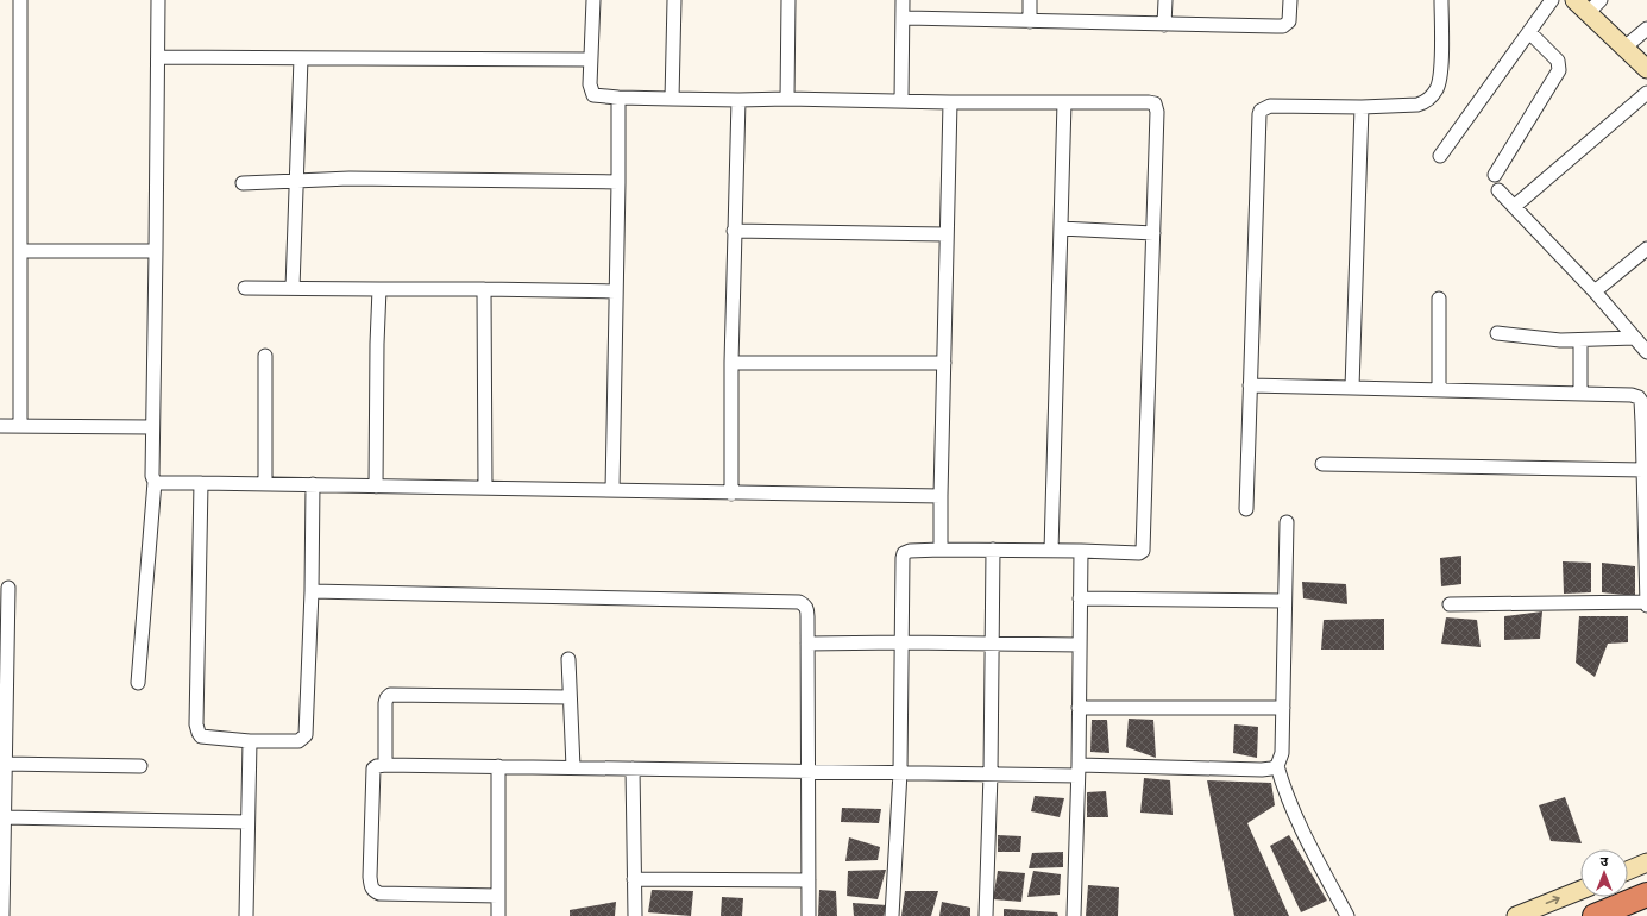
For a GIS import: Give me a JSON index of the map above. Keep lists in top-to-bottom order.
{
  "north": "top"
}
